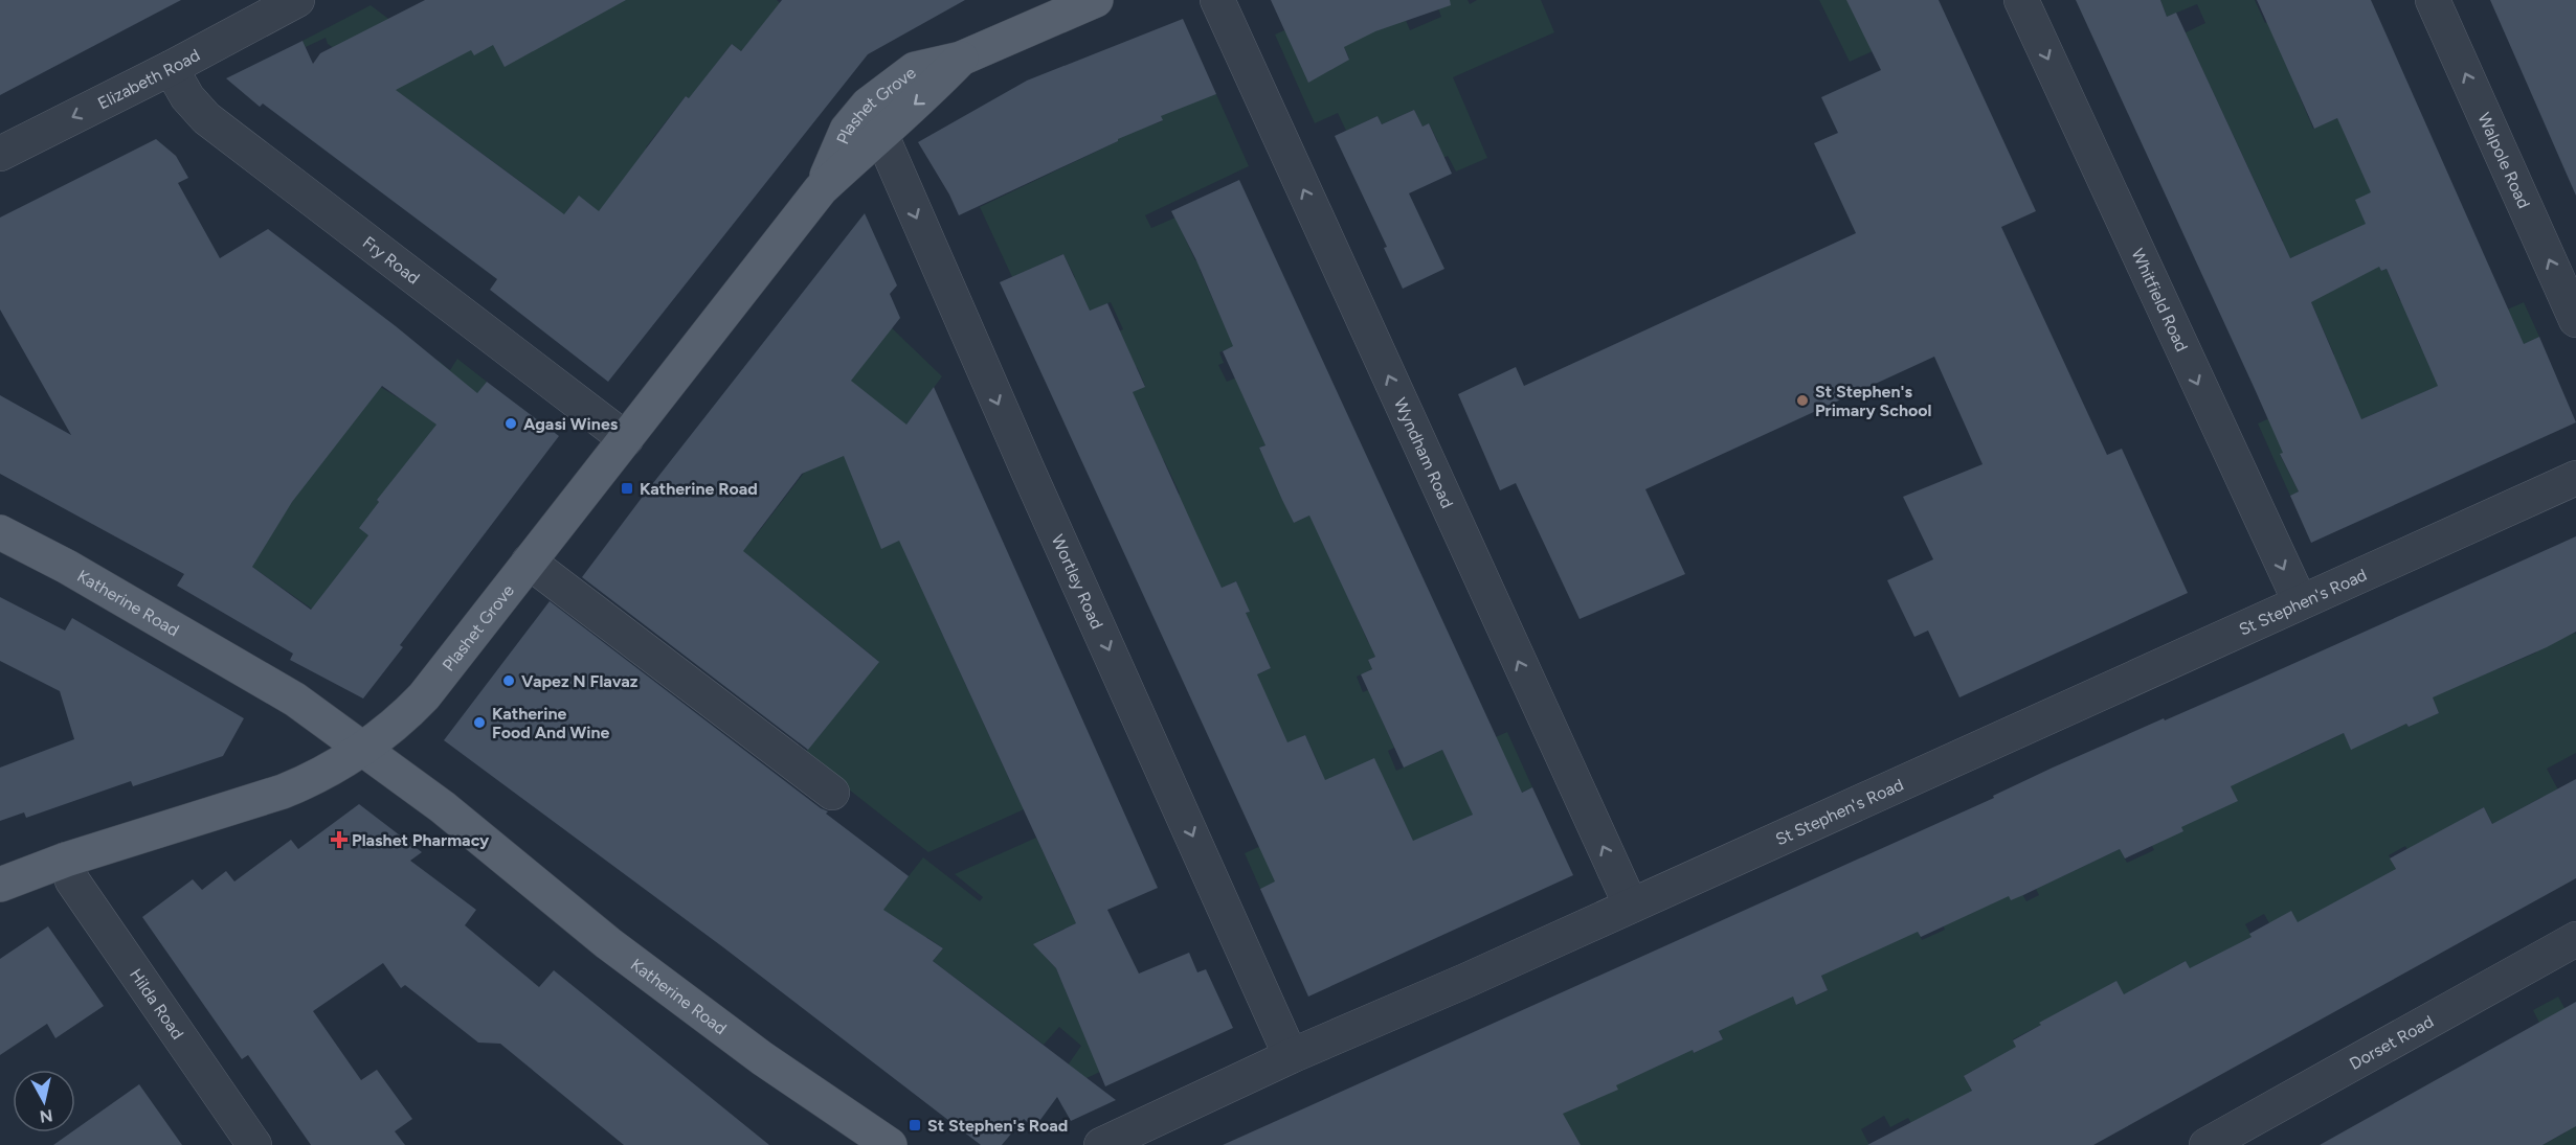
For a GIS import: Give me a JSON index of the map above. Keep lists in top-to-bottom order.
{
  "streets": {
    "main road": ["Plashet Grove", "Katherine Road"],
    "street": [
      "Elizabeth Road",
      "Walpole Road",
      "Fry Road",
      "Whitfield Road",
      "Wyndham Road",
      "Wortley Road",
      "St Stephen's Road",
      "Hilda Road",
      "Dorset Road"
    ]
  },
  "crossings": [
    ["Elizabeth Road", "Fry Road"],
    ["Plashet Grove", "Fry Road"],
    ["Plashet Grove", "Wortley Road"],
    ["Plashet Grove", "Katherine Road"],
    ["Plashet Grove", "Hilda Road"],
    ["Whitfield Road", "St Stephen's Road"],
    ["Wyndham Road", "St Stephen's Road"],
    ["Wortley Road", "St Stephen's Road"]
  ],
  "one_way": [
    "Elizabeth Road",
    "Walpole Road",
    "Whitfield Road",
    "Wyndham Road",
    "Wortley Road"
  ],
  "places": {
    "other": [
      "St Stephen's Primary School",
      "Agasi Wines",
      "Vapez N Flavaz",
      "Katherine Food And Wine"
    ],
    "transit": ["Katherine Road", "St Stephen's Road"],
    "health": ["Plashet Pharmacy"]
  },
  "north": "bottom"
}
